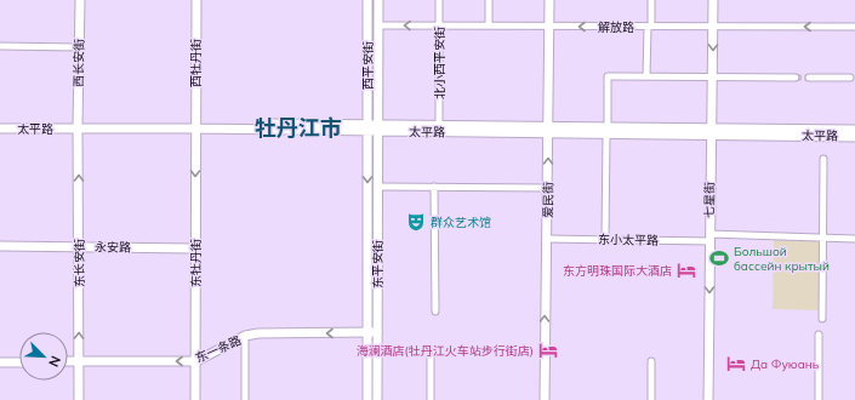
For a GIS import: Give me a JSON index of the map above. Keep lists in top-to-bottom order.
{
  "streets": {
    "main road": [
      "西长安街",
      "西牡丹街",
      "西平安街",
      "太平路",
      "爱民街",
      "七星街",
      "永安路",
      "东长安街",
      "东牡丹街",
      "东平安街",
      "东一条路"
    ],
    "street": ["解放路", "北小西平安街", "东小太平路"]
  },
  "crossings": [
    ["解放路", "北小西平安街"],
    ["解放路", "西平安街"],
    ["解放路", "爱民街"],
    ["解放路", "七星街"],
    ["西长安街", "太平路"],
    ["西长安街", "东长安街"],
    ["西牡丹街", "太平路"],
    ["西牡丹街", "东牡丹街"],
    ["北小西平安街", "太平路"],
    ["西平安街", "太平路"],
    ["西平安街", "东平安街"],
    ["太平路", "爱民街"],
    ["太平路", "七星街"],
    ["太平路", "东长安街"],
    ["太平路", "东牡丹街"],
    ["太平路", "东平安街"],
    ["爱民街", "东小太平路"],
    ["七星街", "东小太平路"],
    ["永安路", "东长安街"],
    ["永安路", "东牡丹街"],
    ["东长安街", "东一条路"],
    ["东牡丹街", "东一条路"],
    ["东平安街", "东一条路"]
  ],
  "one_way": [
    "爱民街",
    "七星街",
    "东长安街",
    "东牡丹街",
    "东一条路"
  ],
  "districts": ["牡丹江市"],
  "places": {
    "theatre": ["群众艺术馆"],
    "sports": ["Большой бассейн крытый"],
    "hotel": ["东方明珠国际大酒店", "海澜酒店(牡丹江火车站步行街店)", "Да Фуюань"]
  },
  "north": "bottom right"
}
